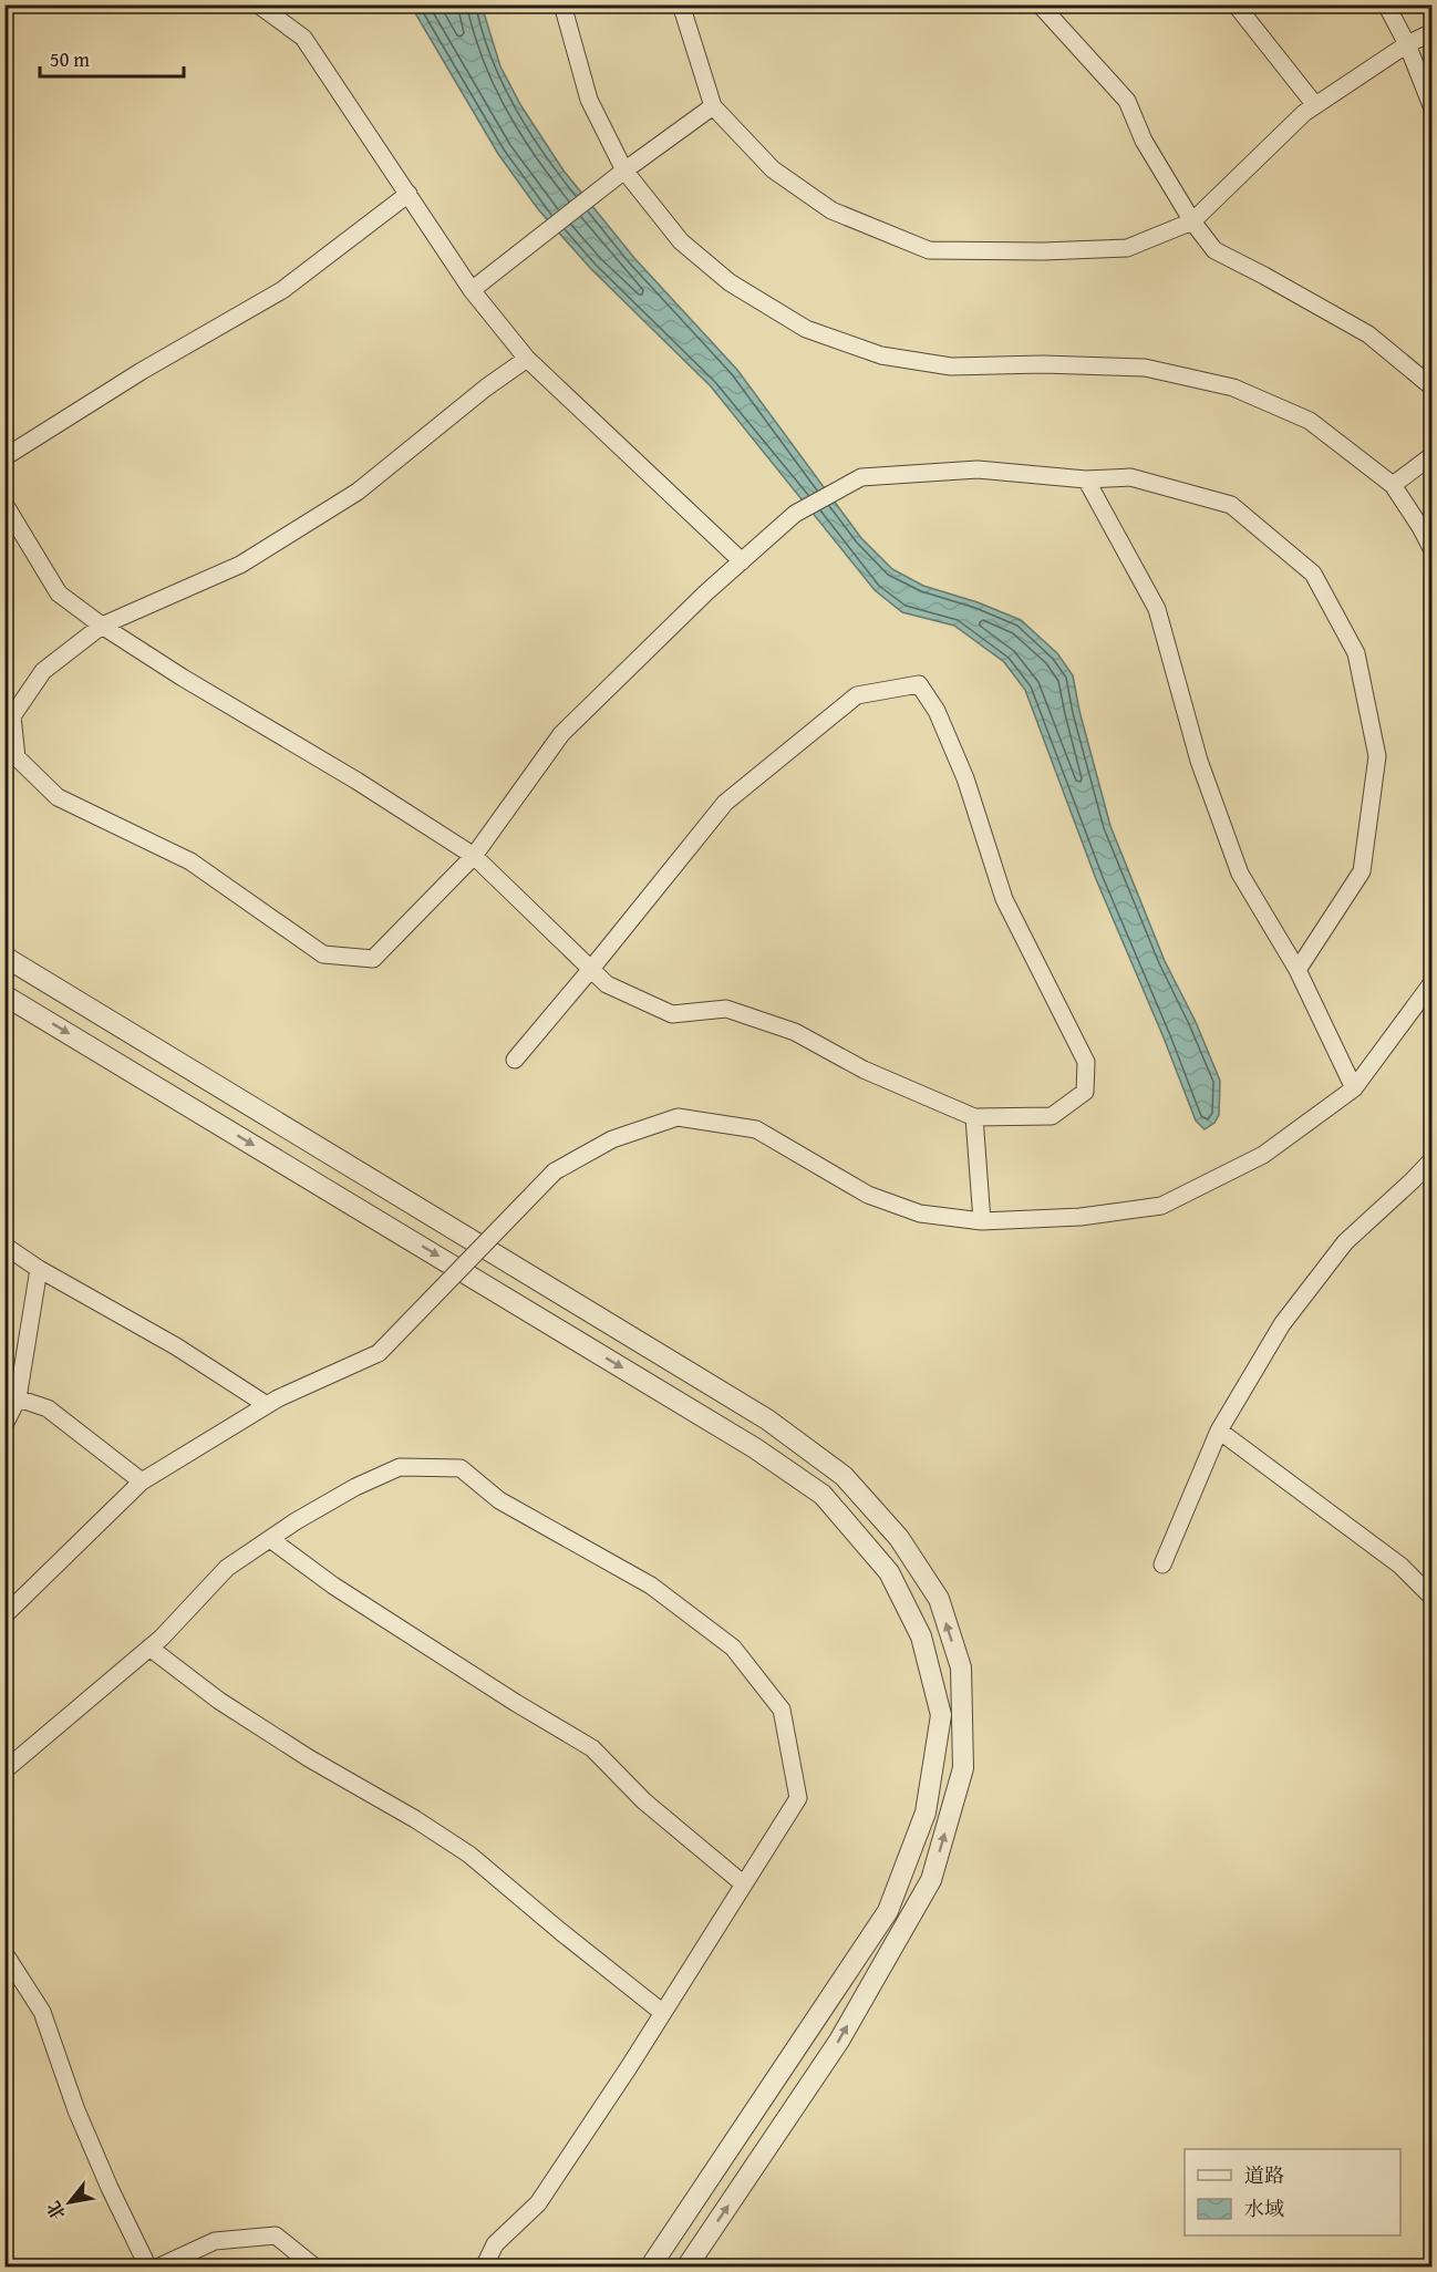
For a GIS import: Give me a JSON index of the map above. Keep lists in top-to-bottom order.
{
  "legend": ["道路", "水域"],
  "scale_bar": "50 m",
  "north": "bottom left"
}
